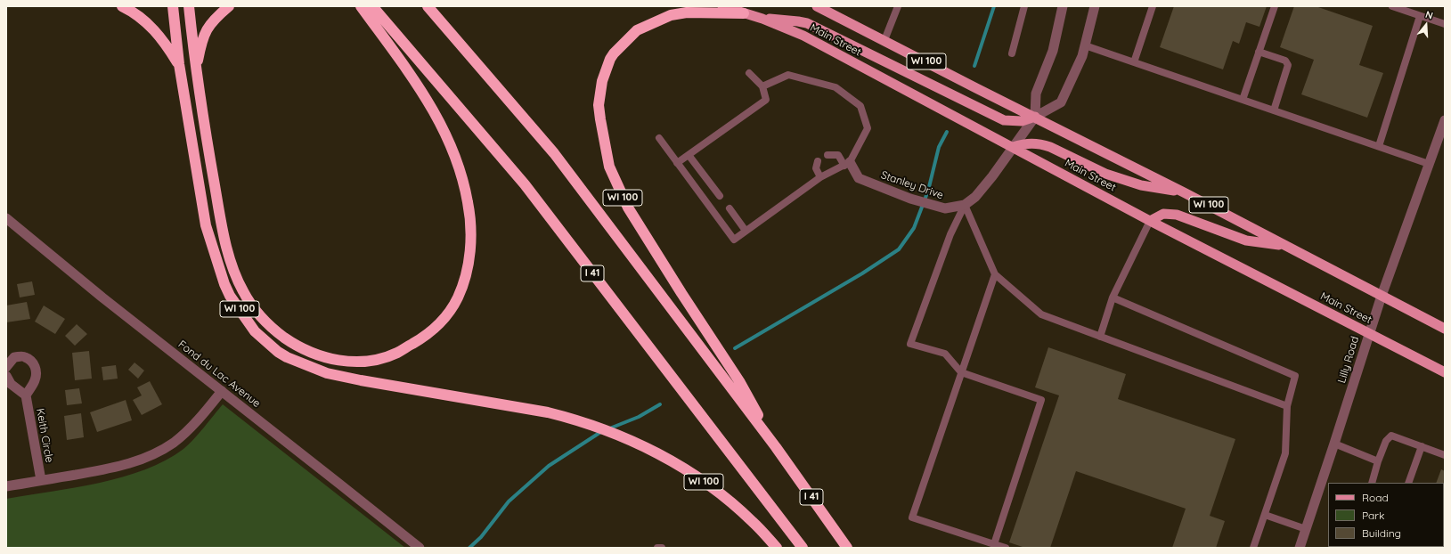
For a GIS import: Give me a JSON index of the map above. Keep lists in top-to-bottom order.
{
  "streets": {
    "highway": ["WI 100", "I 41"],
    "main road": ["Main Street"],
    "street": [
      "Stanley Drive",
      "Lilly Road",
      "Fond du Lac Avenue",
      "Keith Circle"
    ]
  },
  "crossings": [
    ["Main Street", "WI 100"],
    ["Main Street", "Stanley Drive"],
    ["Main Street", "Lilly Road"],
    ["WI 100", "I 41"]
  ],
  "legend": ["Road", "Park", "Building"],
  "north": "top"
}
